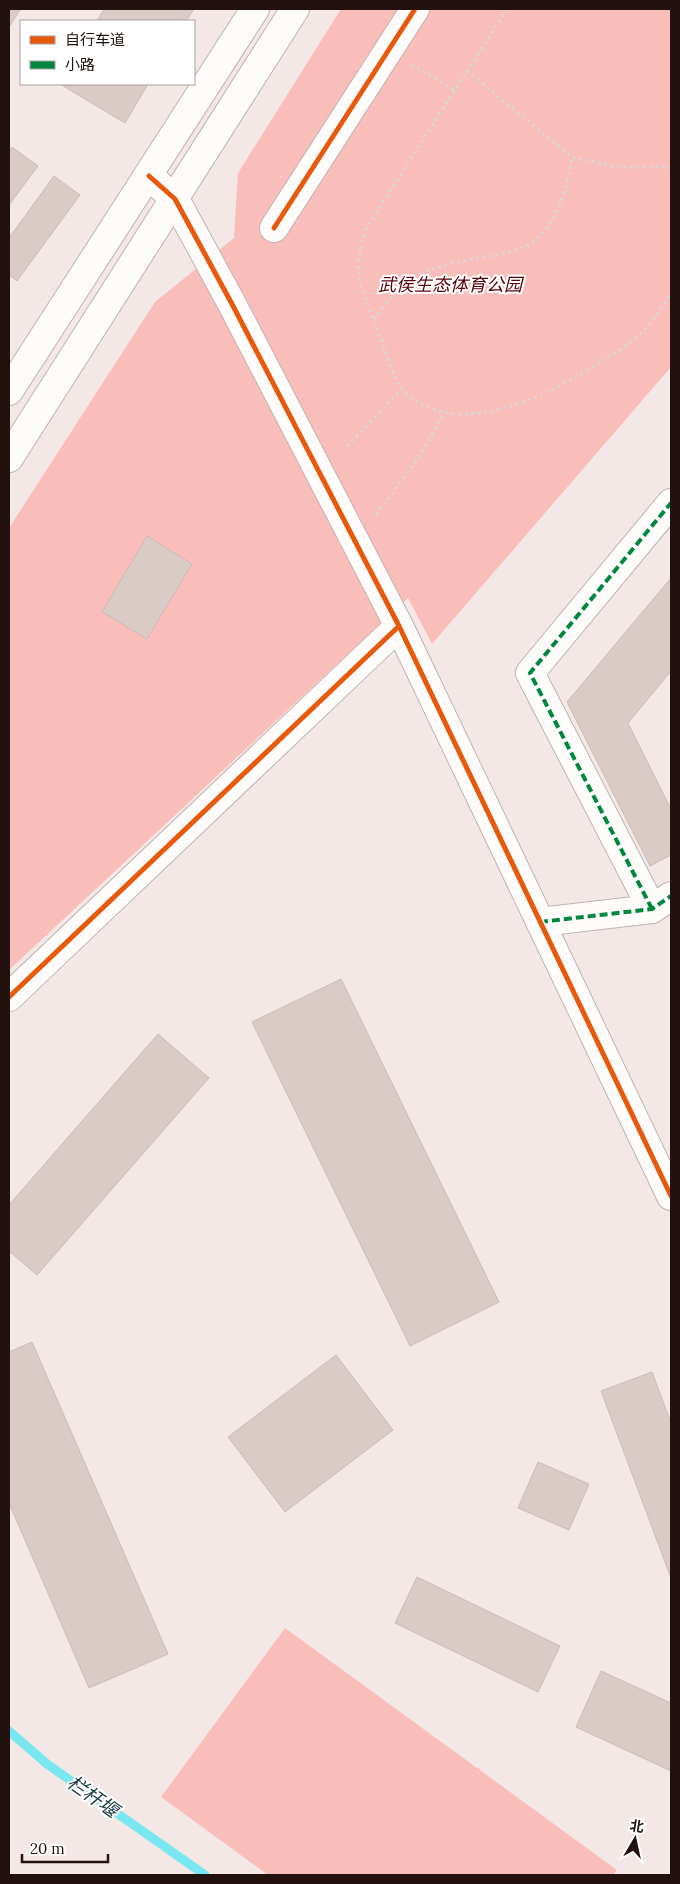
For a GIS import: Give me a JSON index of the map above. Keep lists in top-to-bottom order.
{
  "water": ["栏杆堰"],
  "parks": ["武侯生态体育公园"],
  "legend": ["自行车道", "小路"],
  "scale_bar": "20 m",
  "north": "top"
}
